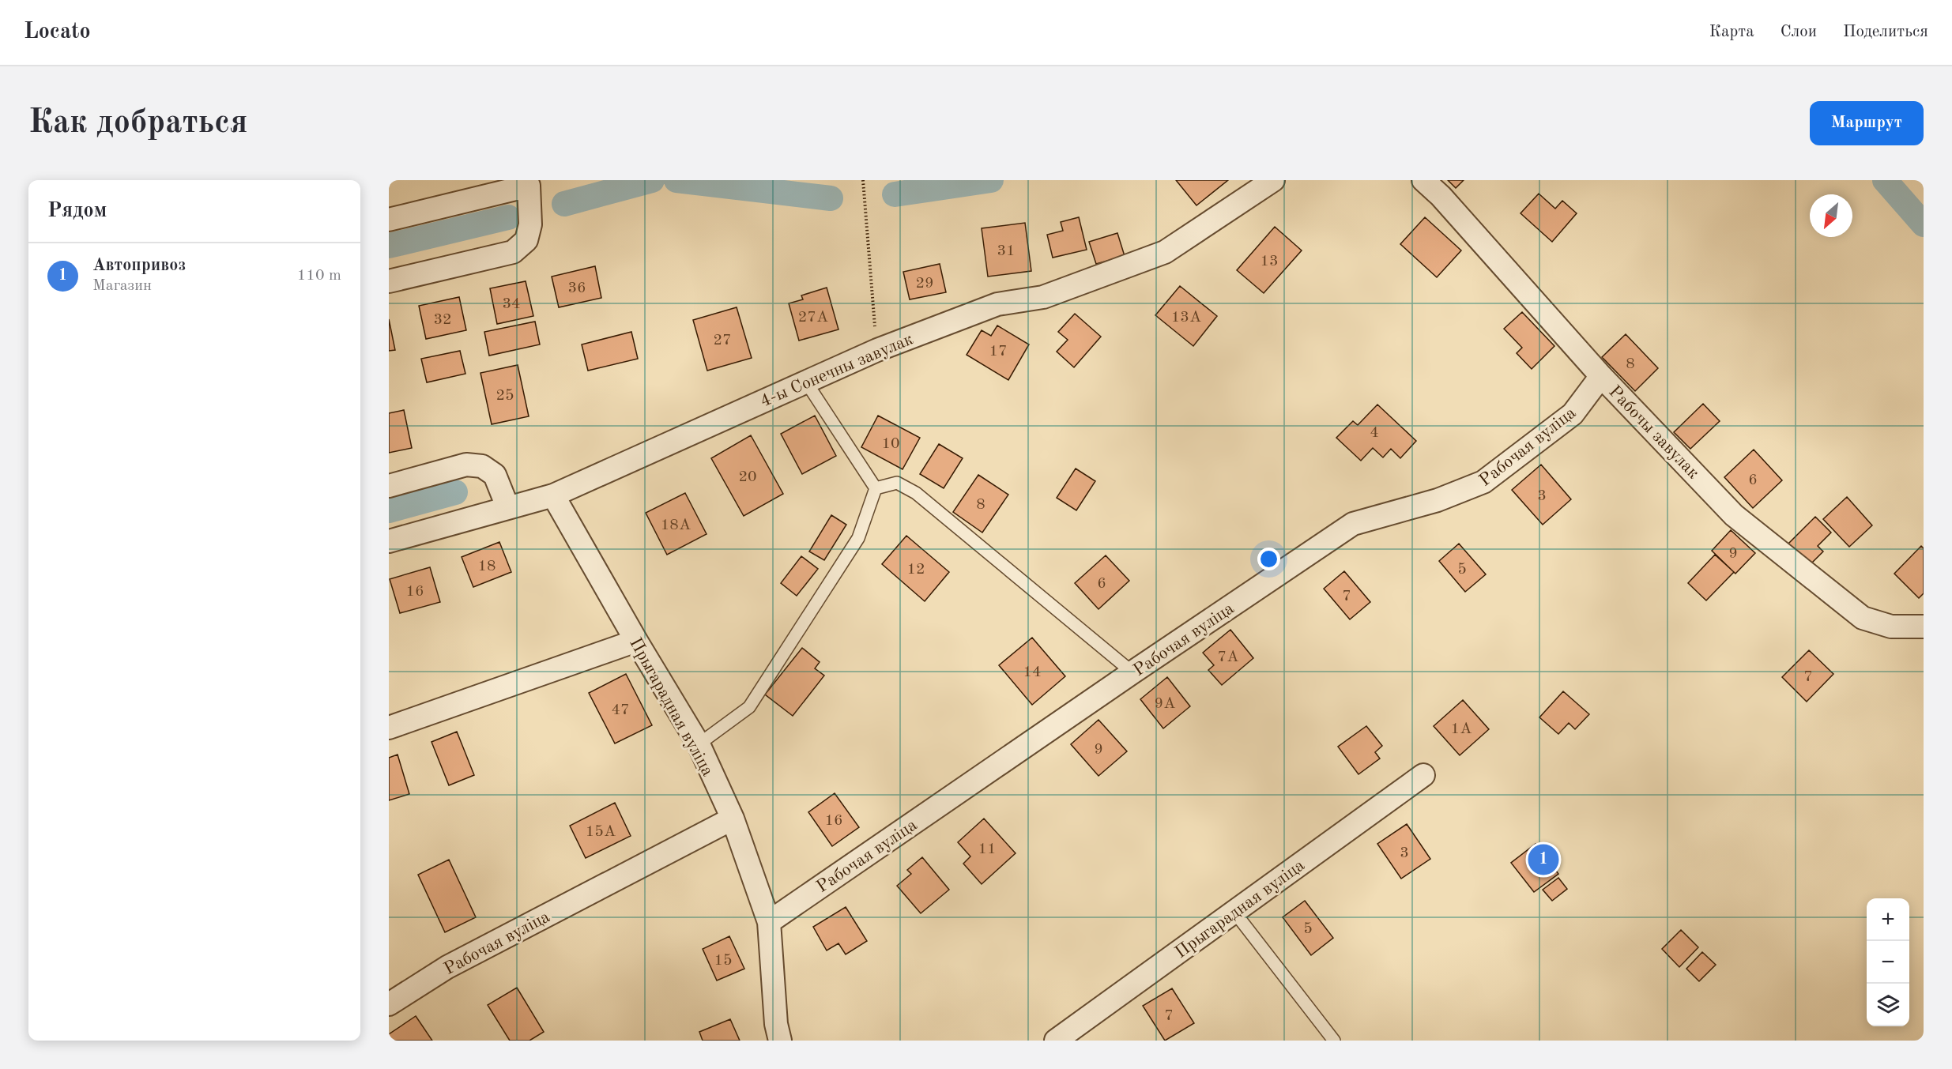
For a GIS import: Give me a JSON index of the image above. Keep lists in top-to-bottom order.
{
  "streets": {
    "street": [
      "4-ы Сонечны завулак",
      "Рабочы завулак",
      "Рабочая вуліца",
      "Прыгарадная вуліца"
    ]
  },
  "crossings": [
    ["4-ы Сонечны завулак", "Прыгарадная вуліца"],
    ["Рабочы завулак", "Рабочая вуліца"],
    ["Рабочая вуліца", "Прыгарадная вуліца"]
  ],
  "house_numbers": [
    "31",
    "13",
    "29",
    "36",
    "34",
    "27А",
    "13А",
    "32",
    "27",
    "17",
    "8",
    "25",
    "4",
    "10",
    "20",
    "6",
    "3",
    "8",
    "18А",
    "9",
    "18",
    "12",
    "5",
    "6",
    "16",
    "7",
    "7А",
    "14",
    "7",
    "9А",
    "47",
    "1А",
    "9",
    "16",
    "15А",
    "11",
    "3",
    "5",
    "15",
    "7"
  ],
  "north": "bottom left",
  "page": {
    "header": "Locato",
    "nav": ["Карта", "Слои", "Поделиться"],
    "buttons": "Маршрут",
    "title": "Как добраться",
    "heading": "Рядом",
    "list": [
      {
        "mark": "1",
        "name": "Автопривоз",
        "note": "Магазин",
        "value": "110 m"
      }
    ],
    "pins": "1",
    "map_buttons": ["+", "−"]
  }
}
